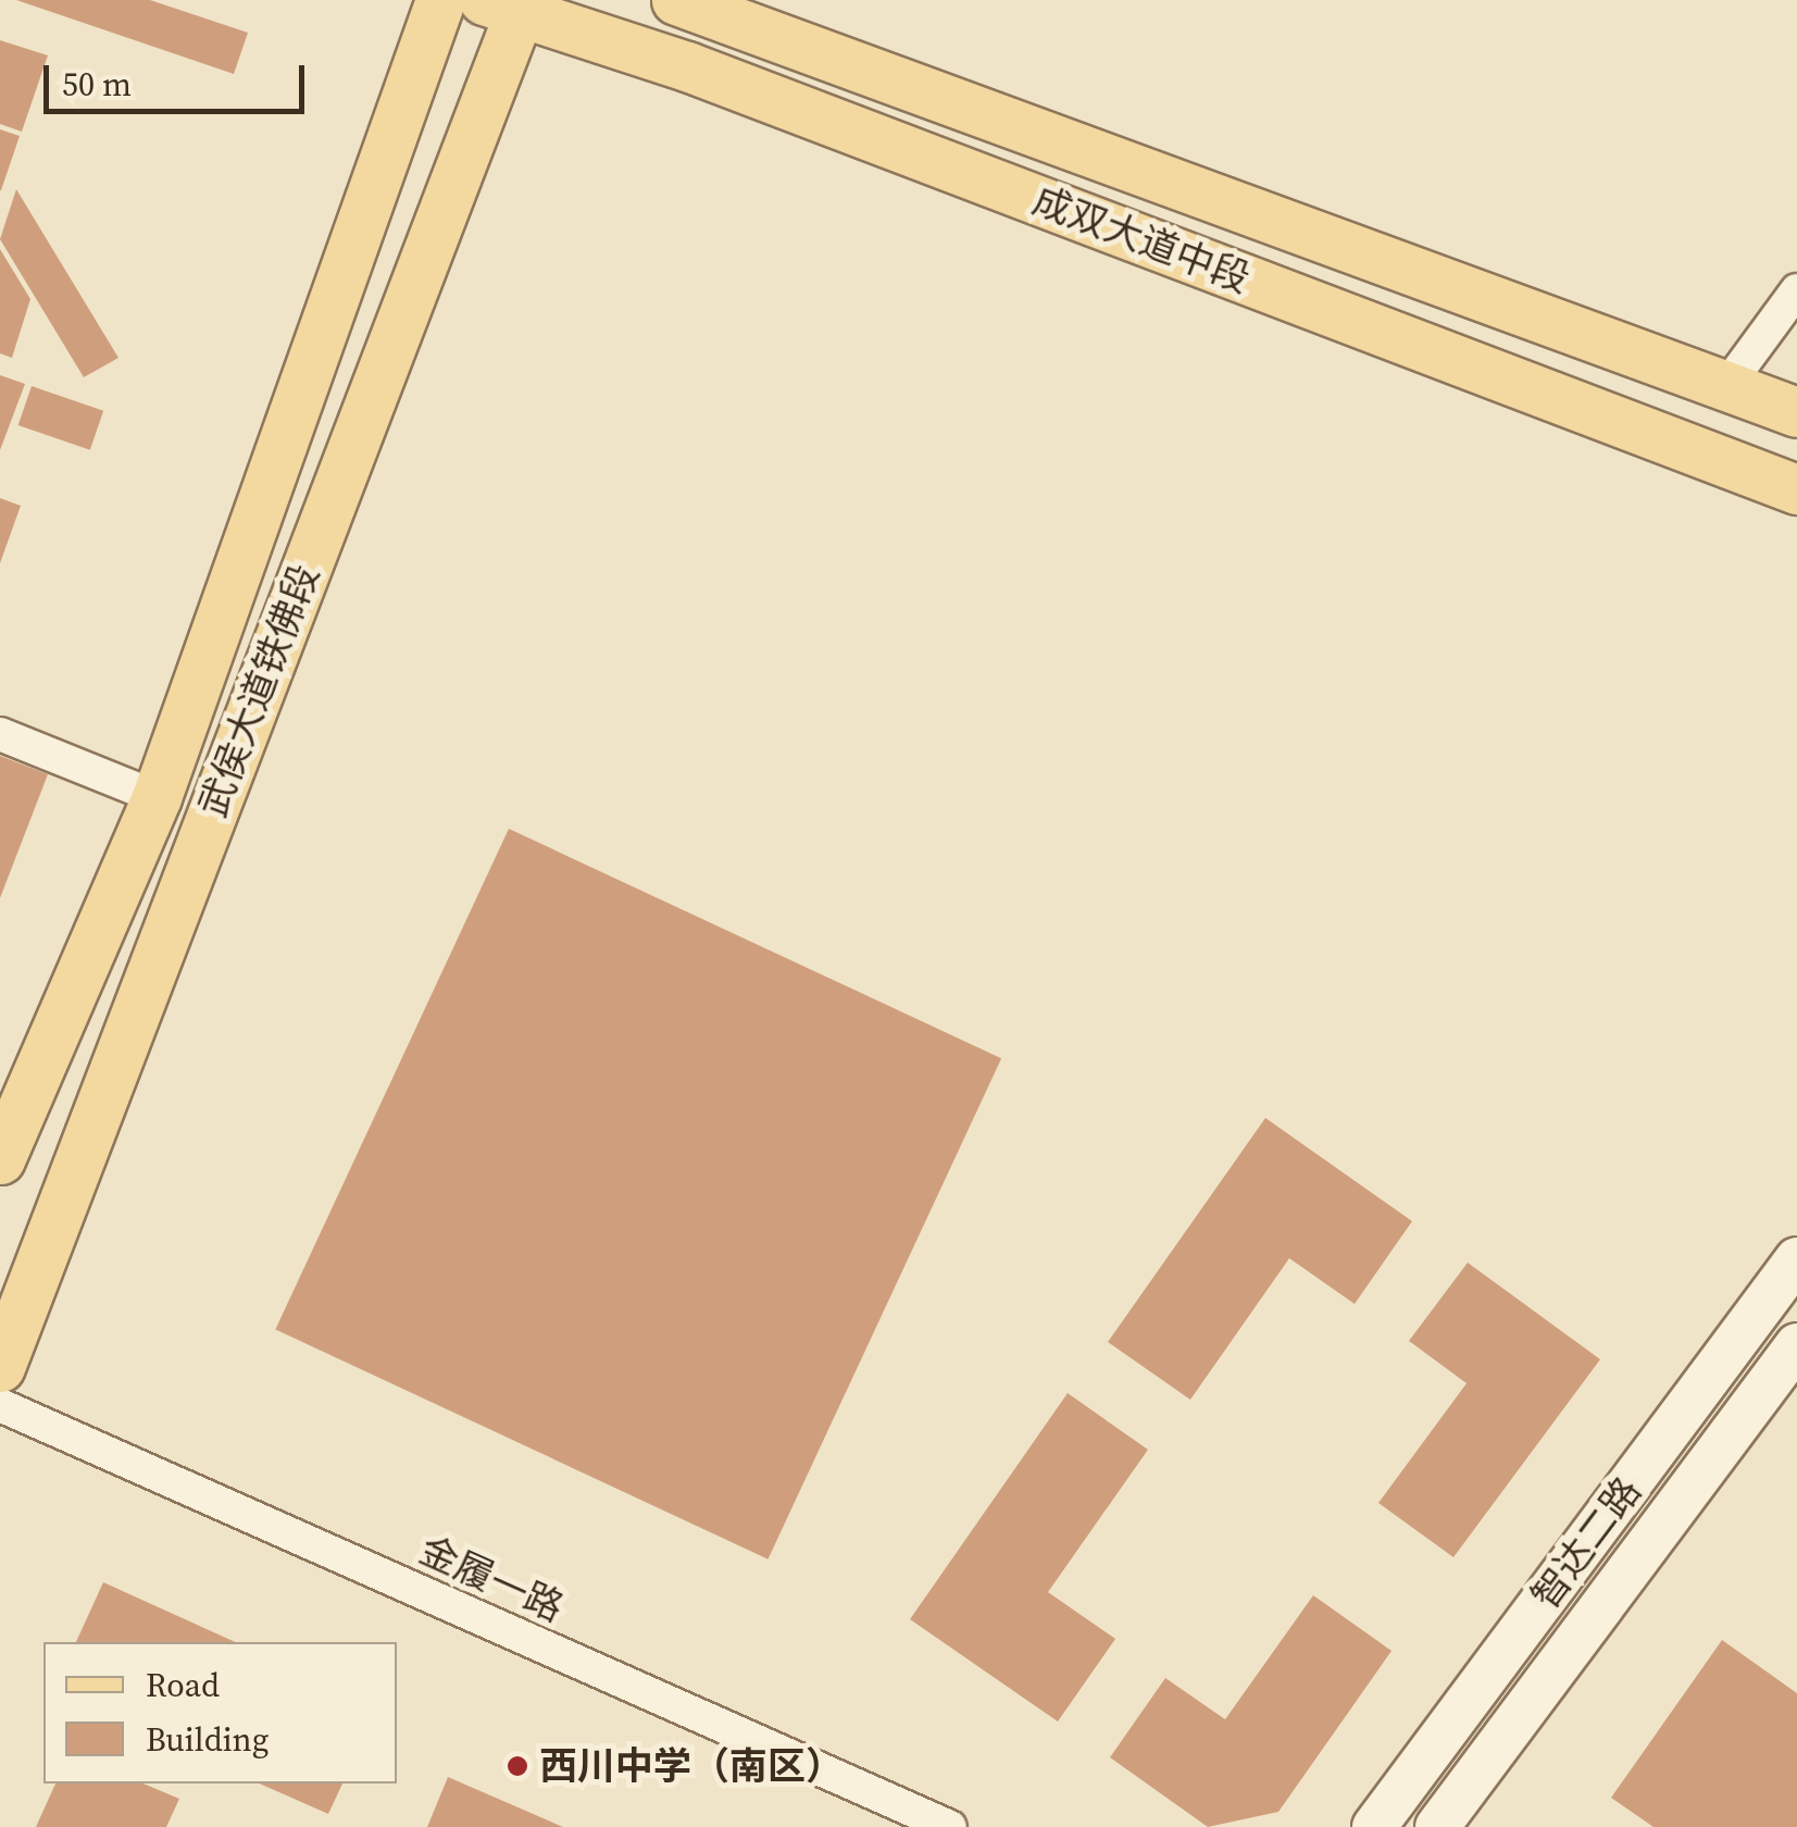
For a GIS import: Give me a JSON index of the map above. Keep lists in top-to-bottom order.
{
  "streets": {
    "main road": ["成双大道中段", "武侯大道铁佛段"],
    "street": ["智达二路", "金履一路"]
  },
  "crossings": [
    ["成双大道中段", "武侯大道铁佛段"]
  ],
  "places": ["西川中学（南区）"],
  "legend": ["Road", "Building"],
  "scale_bar": "50 m"
}
